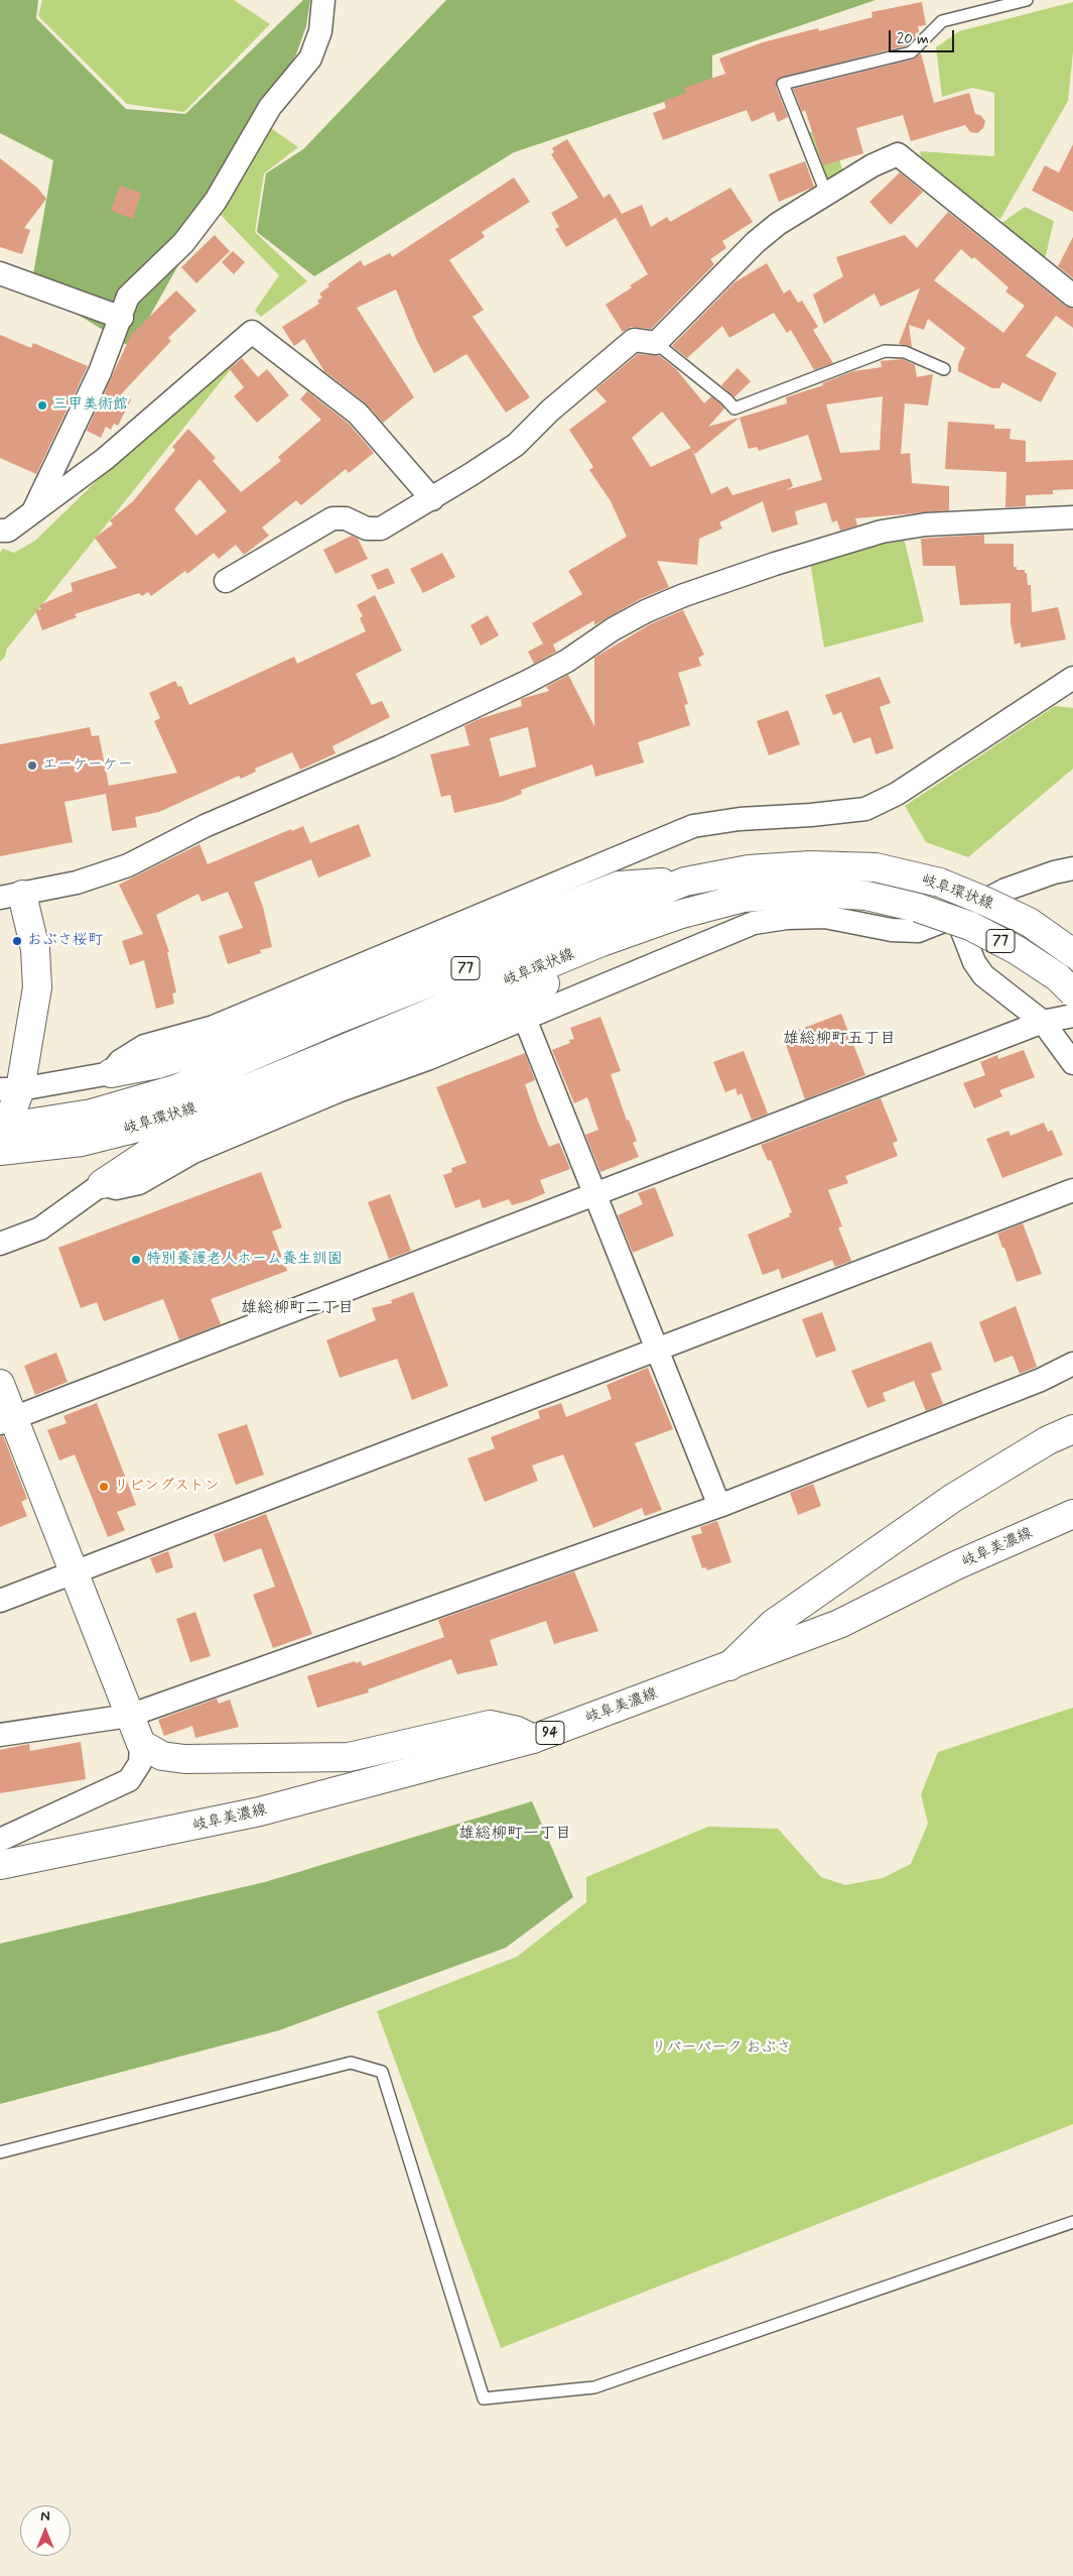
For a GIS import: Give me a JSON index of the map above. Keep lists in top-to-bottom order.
{
  "streets": {
    "main road": [
      "岐阜環状線",
      "77",
      "岐阜美濃線",
      "94"
    ]
  },
  "crossings": [
    ["岐阜環状線", "77"]
  ],
  "districts": ["雄総柳町五丁目", "雄総柳町二丁目", "雄総柳町一丁目"],
  "parks": ["リバーパーク おぶさ"],
  "places": [
    "三甲美術館",
    "エーケーケー",
    "おぶさ桜町",
    "特別養護老人ホーム養生訓園",
    "リビングストン"
  ],
  "scale_bar": "20 m",
  "north": "top"
}
